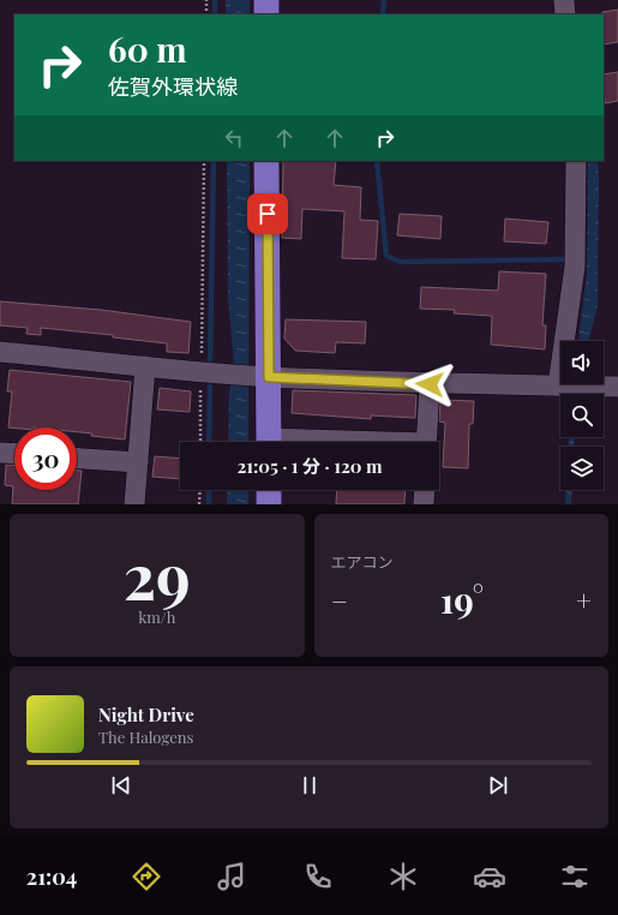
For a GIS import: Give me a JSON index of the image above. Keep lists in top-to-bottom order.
{
  "page": {
    "turn": ["60 m", "佐賀外環状線"],
    "limit": "30",
    "trip": "21:05 · 1 分 · 120 m",
    "tile": [
      ["29", "km/h"],
      "エアコン"
    ],
    "heat": ["−", "19°", "+"],
    "song": ["Night Drive", "The Halogens"],
    "tabs": "21:04"
  }
}
